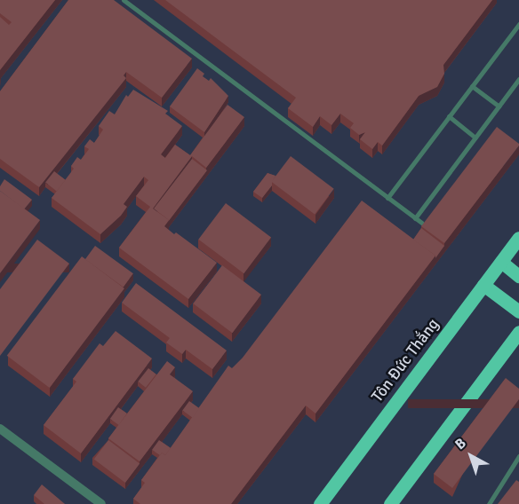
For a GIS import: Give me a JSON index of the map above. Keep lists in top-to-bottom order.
{
  "streets": {
    "main road": ["Tôn Đức Thắng"]
  },
  "north": "top left"
}
